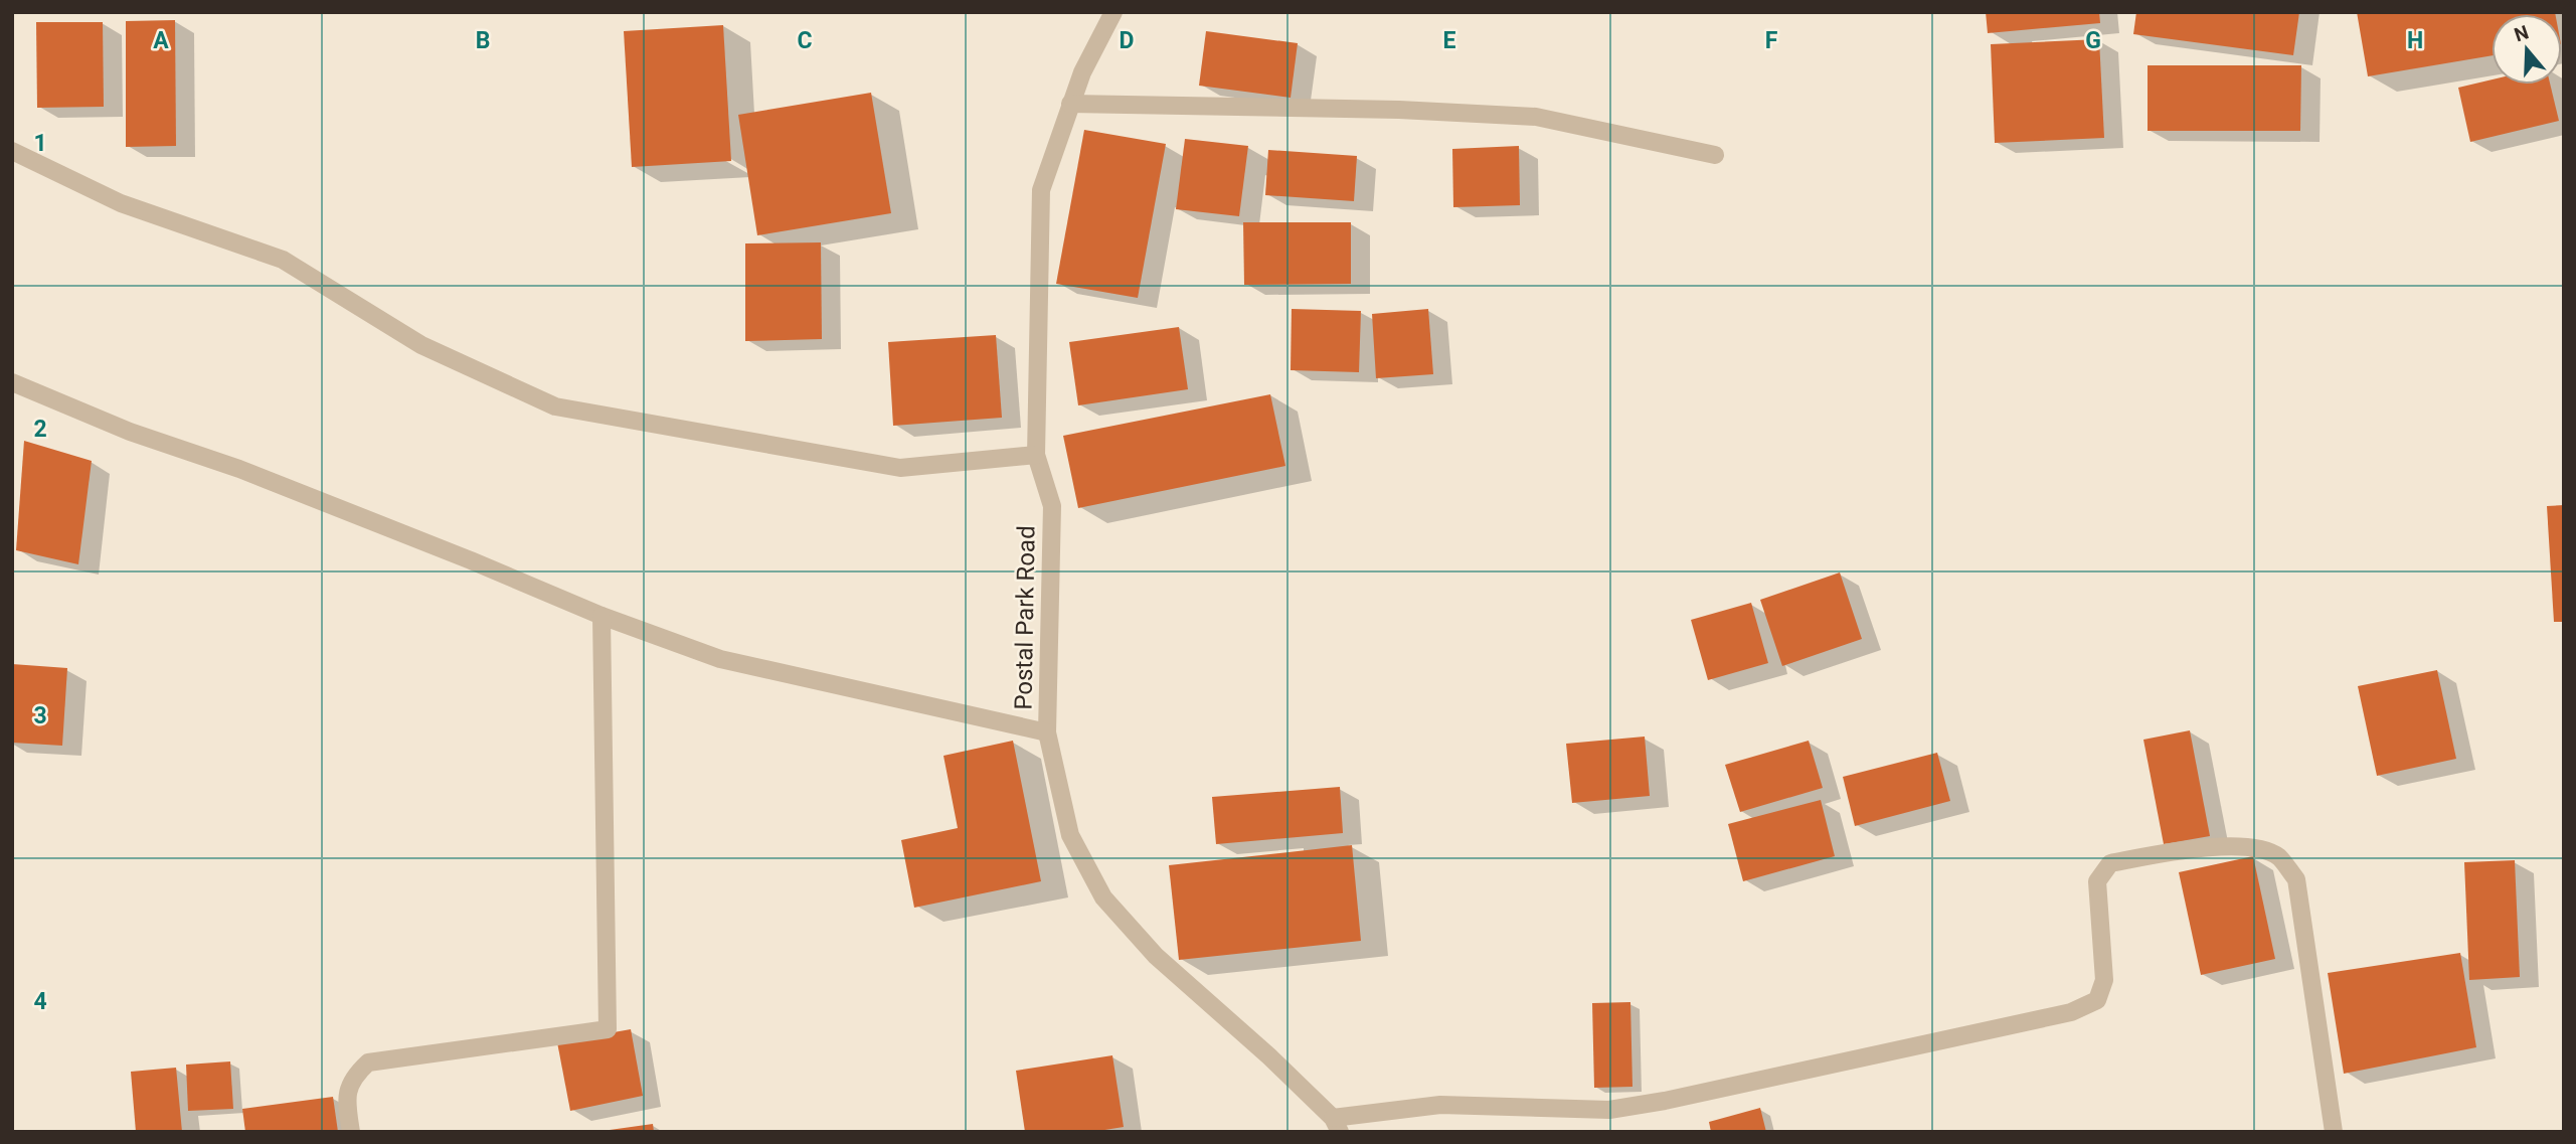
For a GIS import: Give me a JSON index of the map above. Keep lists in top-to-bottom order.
{
  "streets": {
    "street": ["Postal Park Road"]
  },
  "north": "top",
  "grid": {
    "columns": [
      "A",
      "B",
      "C",
      "D",
      "E",
      "F",
      "G",
      "H"
    ],
    "rows": [
      "1",
      "2",
      "3",
      "4"
    ]
  }
}
